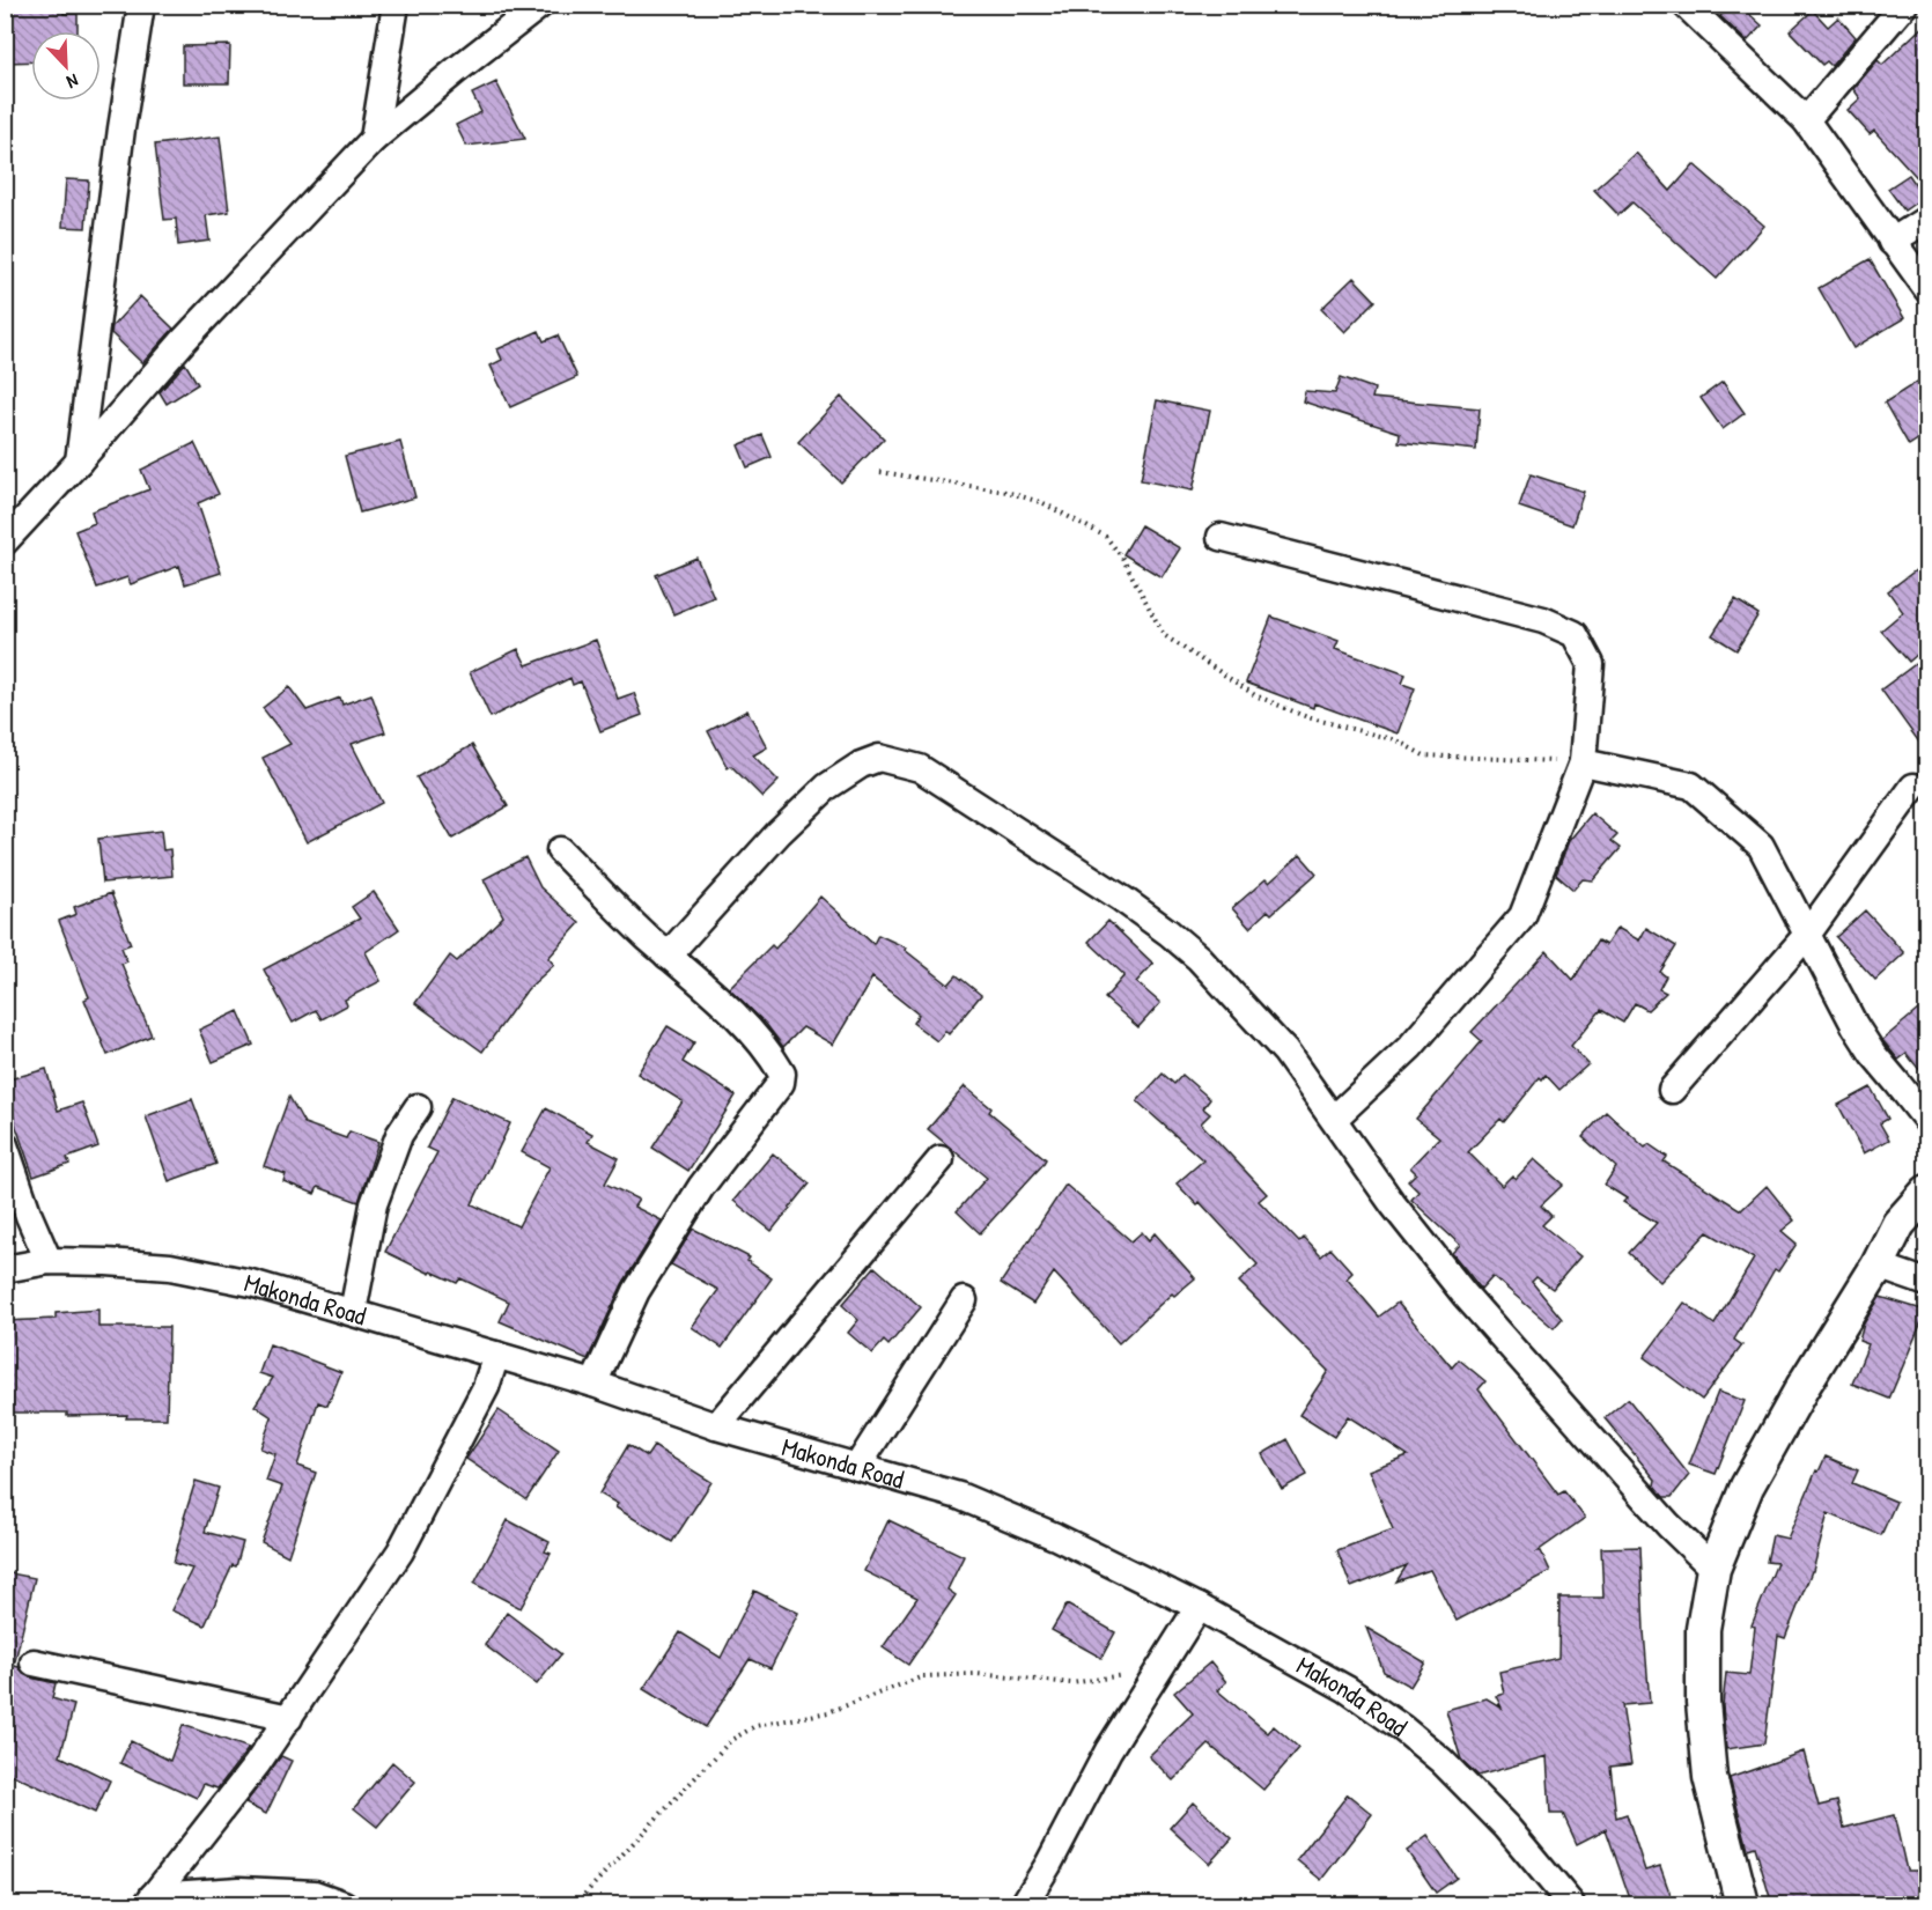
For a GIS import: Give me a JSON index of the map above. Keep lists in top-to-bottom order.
{
  "streets": {
    "street": ["Makonda Road"]
  },
  "north": "bottom right"
}
